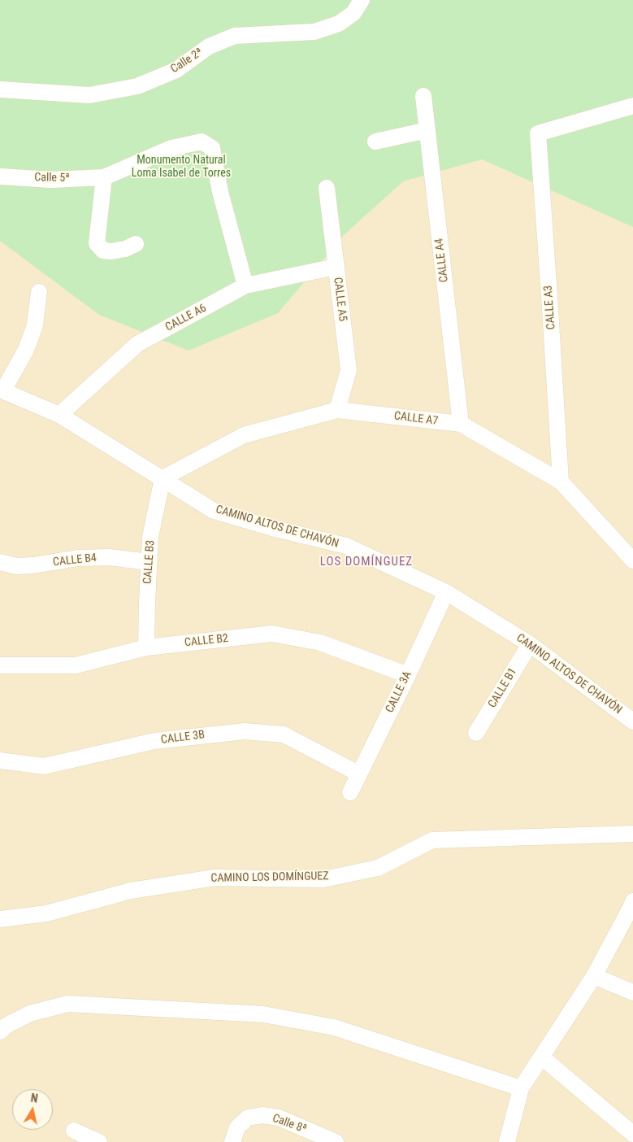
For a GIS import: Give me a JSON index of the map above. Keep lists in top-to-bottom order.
{
  "streets": {
    "street": [
      "Calle 2ª",
      "Calle 5ª",
      "CALLE A4",
      "CALLE A5",
      "CALLE A3",
      "CALLE A6",
      "CALLE A7",
      "CAMINO ALTOS DE CHAVÓN",
      "CALLE B4",
      "CALLE B3",
      "CALLE B2",
      "CALLE B1",
      "CALLE 3A",
      "CALLE 3B",
      "CAMINO LOS DOMÍNGUEZ",
      "Calle 8ª"
    ]
  },
  "crossings": [
    ["CALLE A4", "CALLE A7"],
    ["CALLE A5", "CALLE A6"],
    ["CALLE A5", "CALLE A7"],
    ["CALLE A3", "CALLE A7"],
    ["CALLE A6", "CAMINO ALTOS DE CHAVÓN"],
    ["CALLE A7", "CAMINO ALTOS DE CHAVÓN"],
    ["CALLE A7", "CALLE B3"],
    ["CAMINO ALTOS DE CHAVÓN", "CALLE B3"],
    ["CAMINO ALTOS DE CHAVÓN", "CALLE B1"],
    ["CAMINO ALTOS DE CHAVÓN", "CALLE 3A"],
    ["CALLE B4", "CALLE B3"],
    ["CALLE B3", "CALLE B2"],
    ["CALLE B2", "CALLE 3A"],
    ["CALLE 3A", "CALLE 3B"]
  ],
  "districts": ["LOS DOMÍNGUEZ"],
  "parks": ["Monumento Natural Loma Isabel de Torres"],
  "north": "top"
}
